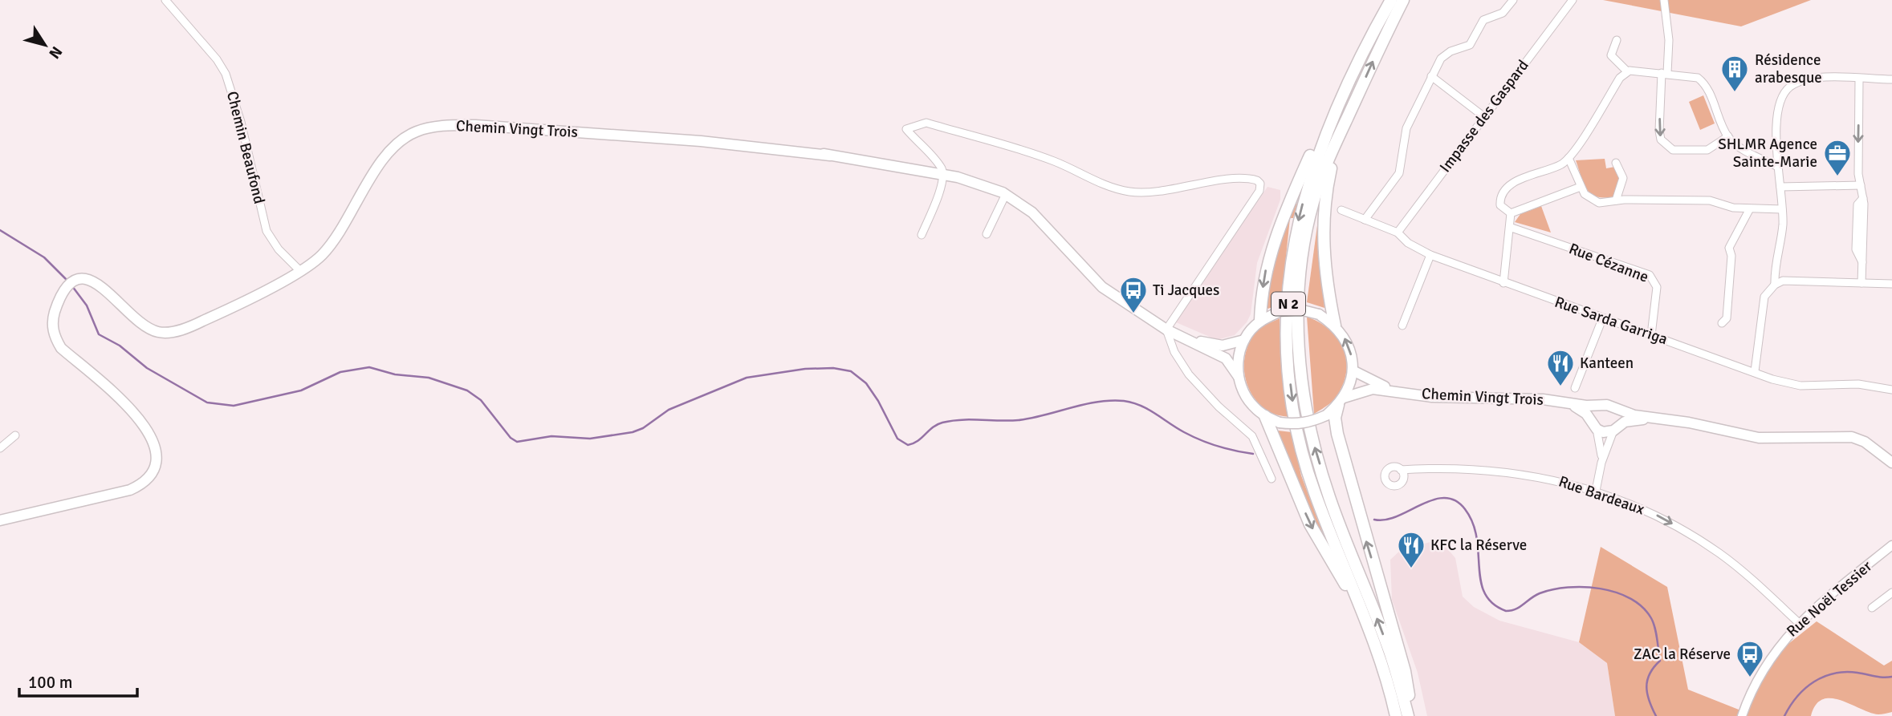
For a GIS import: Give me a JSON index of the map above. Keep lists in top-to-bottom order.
{
  "streets": {
    "highway": ["N 2"],
    "main road": ["Chemin Vingt Trois"],
    "street": [
      "Impasse des Gaspard",
      "Chemin Beaufond",
      "Rue Cézanne",
      "Rue Sarda Garriga",
      "Rue Bardeaux",
      "Rue Noël Tessier"
    ]
  },
  "crossings": [
    ["Impasse des Gaspard", "Rue Sarda Garriga"],
    ["Chemin Vingt Trois", "Chemin Beaufond"],
    ["Rue Cézanne", "Rue Sarda Garriga"],
    ["Rue Bardeaux", "Rue Noël Tessier"]
  ],
  "one_way": ["Rue Bardeaux"],
  "places": {
    "building": ["Résidence arabesque"],
    "office": ["SHLMR Agence Sainte-Marie"],
    "bus stop": ["Ti Jacques", "ZAC la Réserve"],
    "restaurant": ["Kanteen", "KFC la Réserve"]
  },
  "scale_bar": "100 m",
  "north": "bottom right"
}
